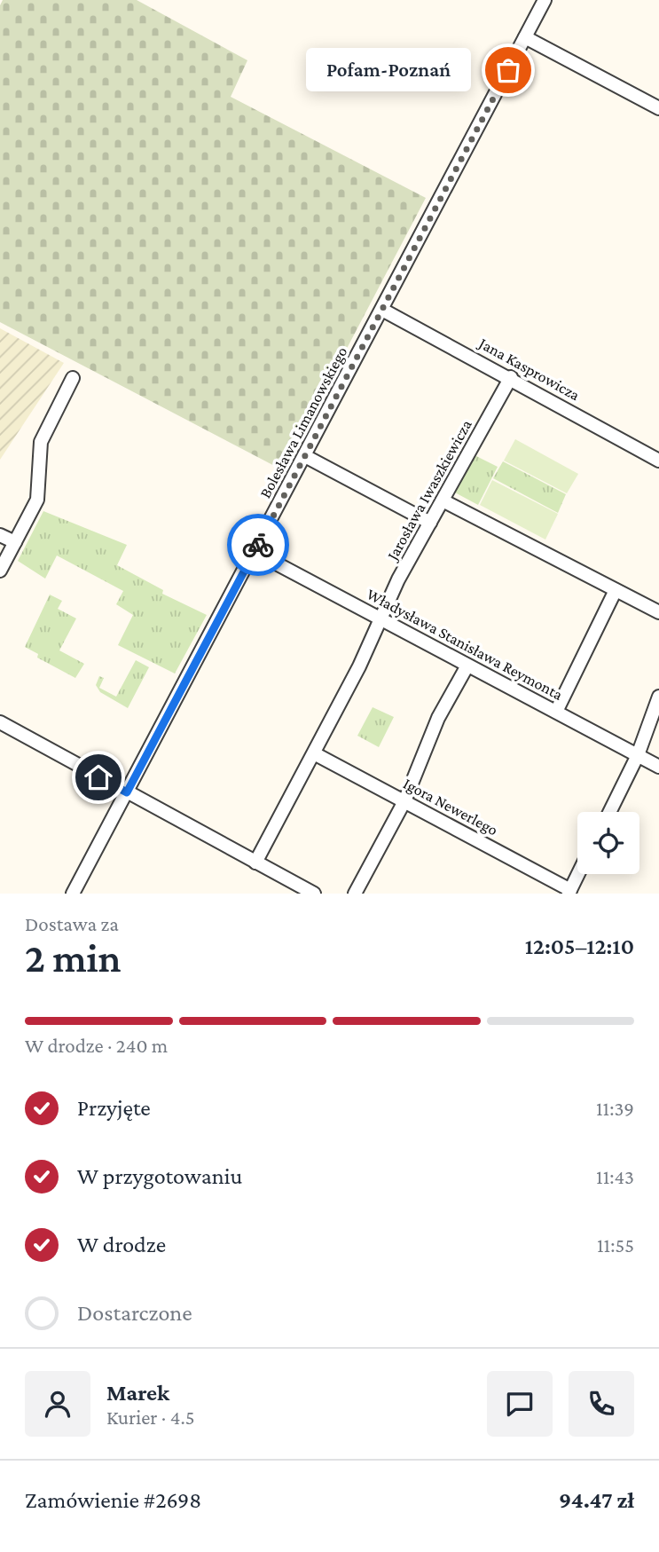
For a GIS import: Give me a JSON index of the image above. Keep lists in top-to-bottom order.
{
  "streets": {
    "street": [
      "Jana Kasprowicza",
      "Bolesława Limanowskiego",
      "Jarosława Iwaszkiewicza",
      "Władysława Stanisława Reymonta",
      "Igora Newerlego"
    ]
  },
  "crossings": [
    ["Jana Kasprowicza", "Bolesława Limanowskiego"],
    ["Jana Kasprowicza", "Jarosława Iwaszkiewicza"],
    ["Bolesława Limanowskiego", "Władysława Stanisława Reymonta"],
    ["Jarosława Iwaszkiewicza", "Władysława Stanisława Reymonta"],
    ["Jarosława Iwaszkiewicza", "Igora Newerlego"]
  ],
  "places": ["Pofam-Poznań"],
  "page": {
    "bubble": "Pofam-Poznań",
    "heading": ["2 min", "Dostawa za", "12:05–12:10"],
    "panel": [
      "Marek",
      "Kurier · 4.5",
      "Zamówienie #2698",
      "94.47 zł"
    ],
    "bar": "W drodze · 240 m",
    "list": [
      ["Przyjęte", "11:39"],
      ["W przygotowaniu", "11:43"],
      ["W drodze", "11:55"],
      "Dostarczone"
    ]
  }
}
